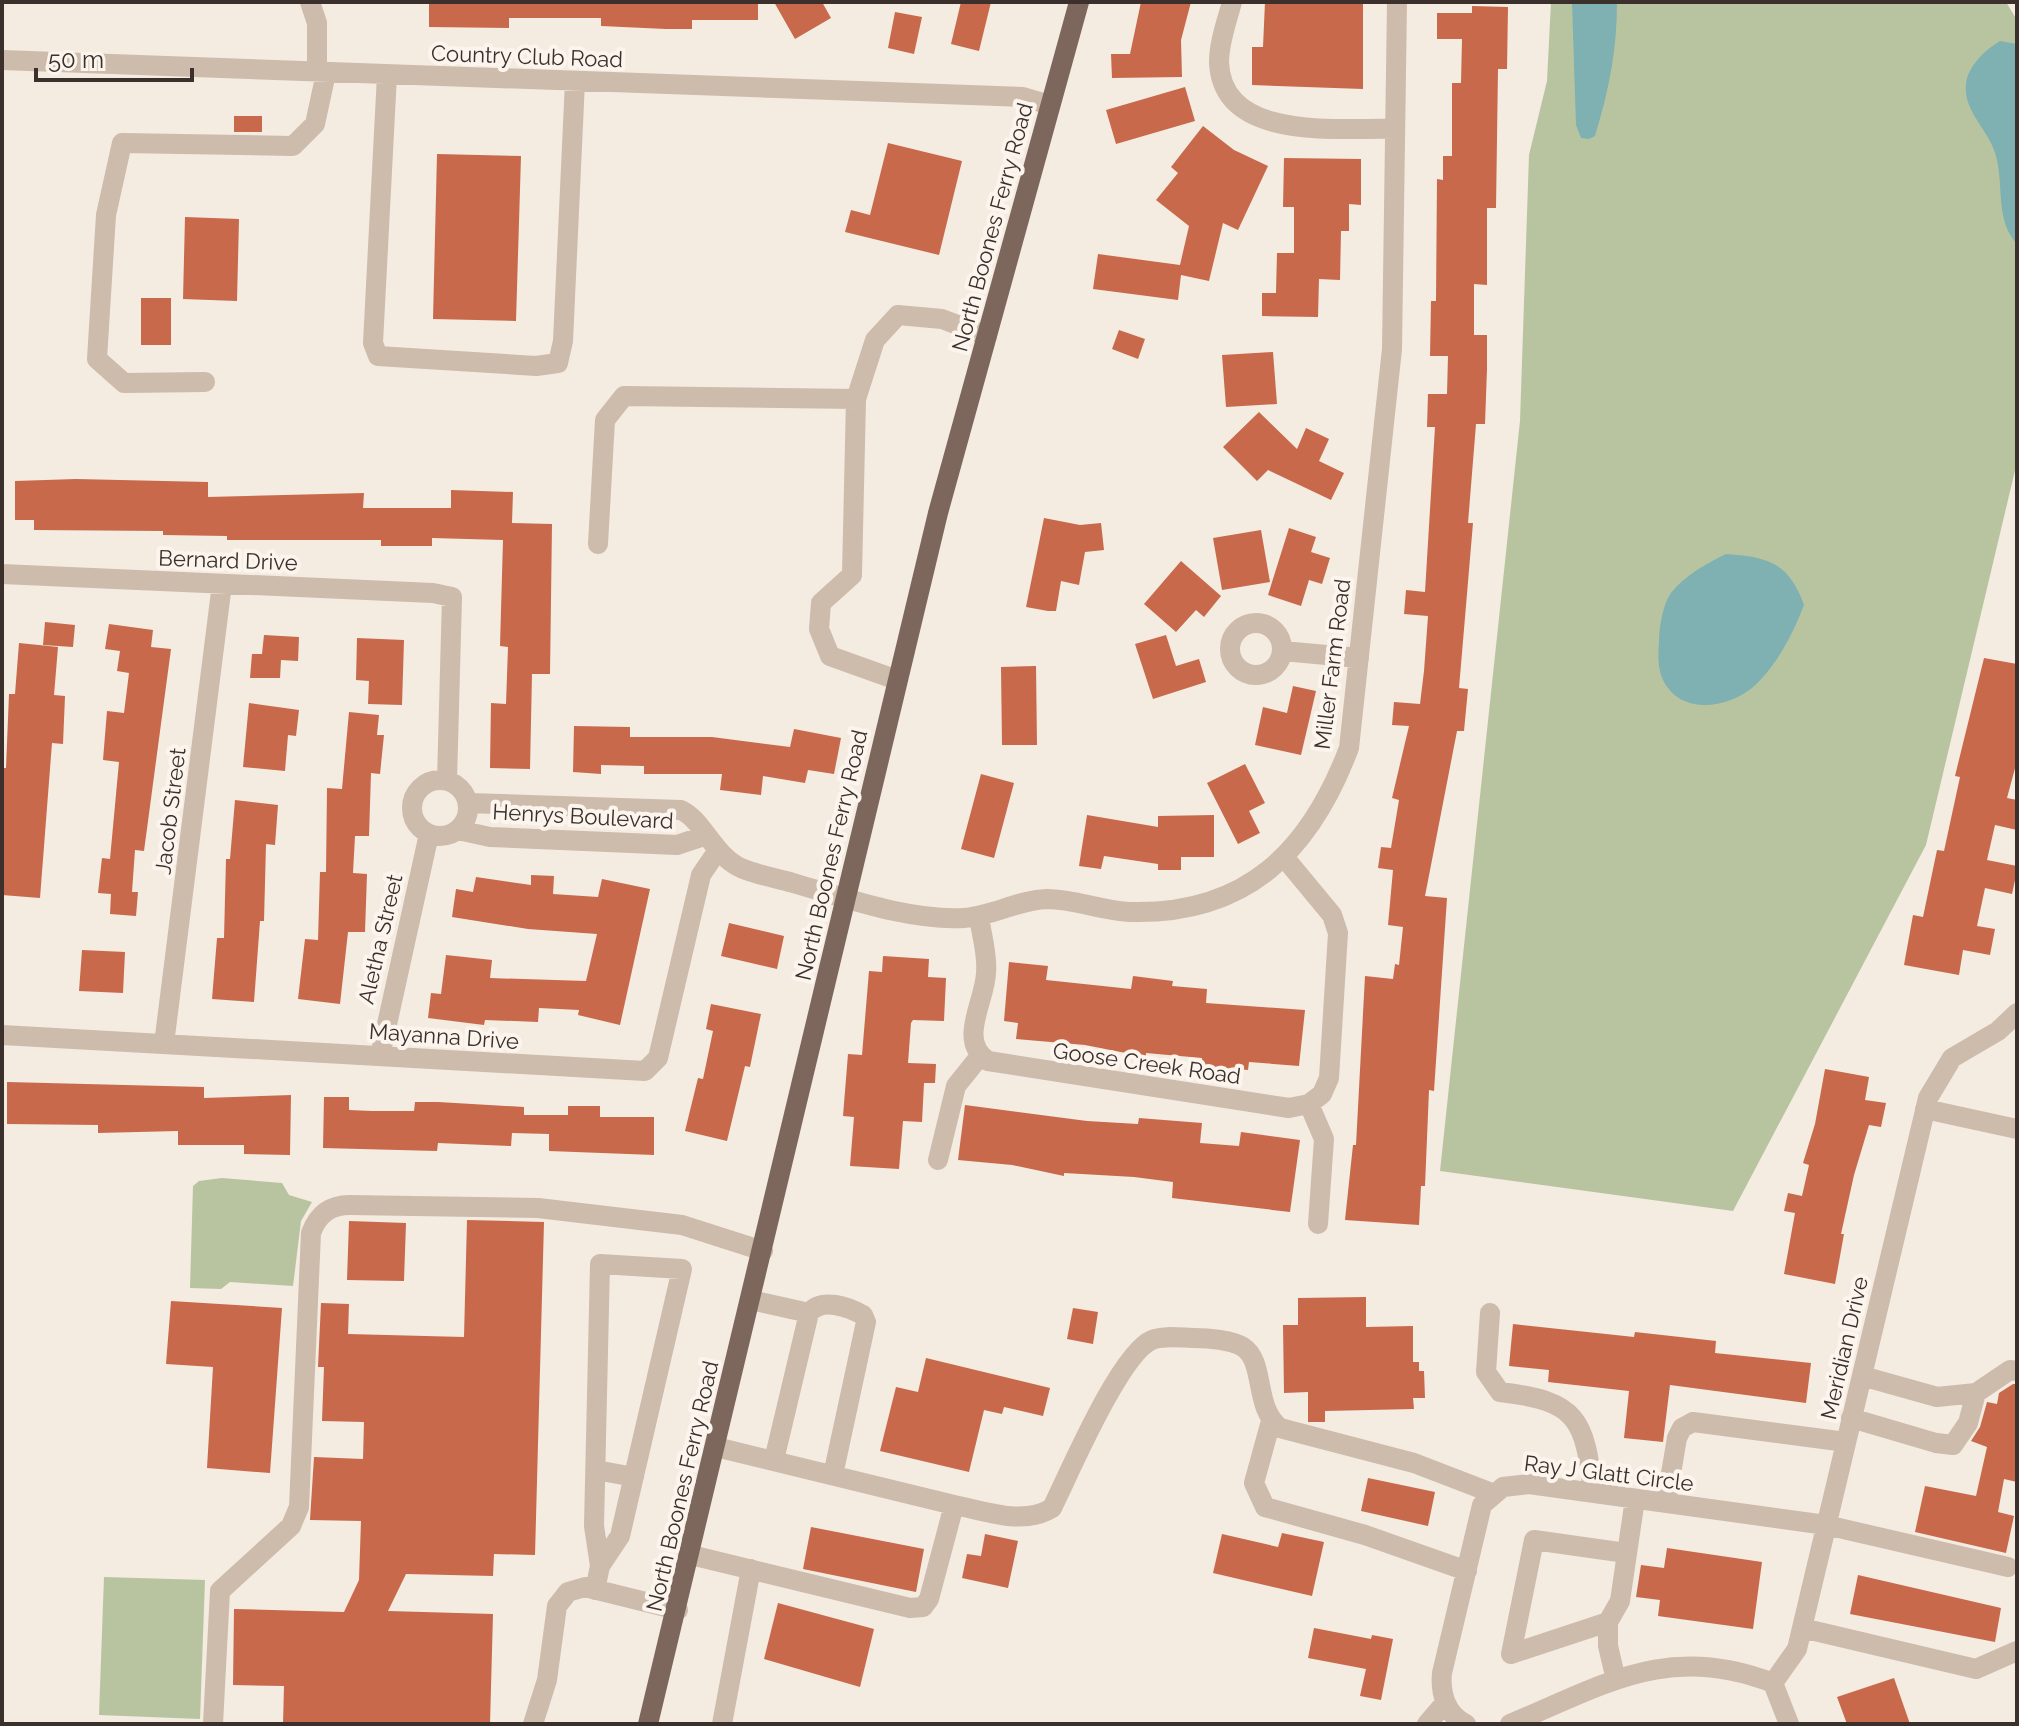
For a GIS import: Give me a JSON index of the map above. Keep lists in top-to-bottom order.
{
  "streets": {
    "main road": ["North Boones Ferry Road"],
    "street": [
      "Country Club Road",
      "Bernard Drive",
      "Miller Farm Road",
      "Jacob Street",
      "Henrys Boulevard",
      "Aletha Street",
      "Mayanna Drive",
      "Goose Creek Road",
      "Meridian Drive",
      "Ray J Glatt Circle"
    ]
  },
  "crossings": [
    ["Country Club Road", "North Boones Ferry Road"],
    ["North Boones Ferry Road", "Miller Farm Road"],
    ["North Boones Ferry Road", "Henrys Boulevard"],
    ["Bernard Drive", "Jacob Street"],
    ["Bernard Drive", "Henrys Boulevard"],
    ["Bernard Drive", "Aletha Street"],
    ["Miller Farm Road", "Henrys Boulevard"],
    ["Jacob Street", "Mayanna Drive"],
    ["Henrys Boulevard", "Aletha Street"],
    ["Henrys Boulevard", "Mayanna Drive"],
    ["Aletha Street", "Mayanna Drive"],
    ["Meridian Drive", "Ray J Glatt Circle"]
  ],
  "scale_bar": "50 m"
}
